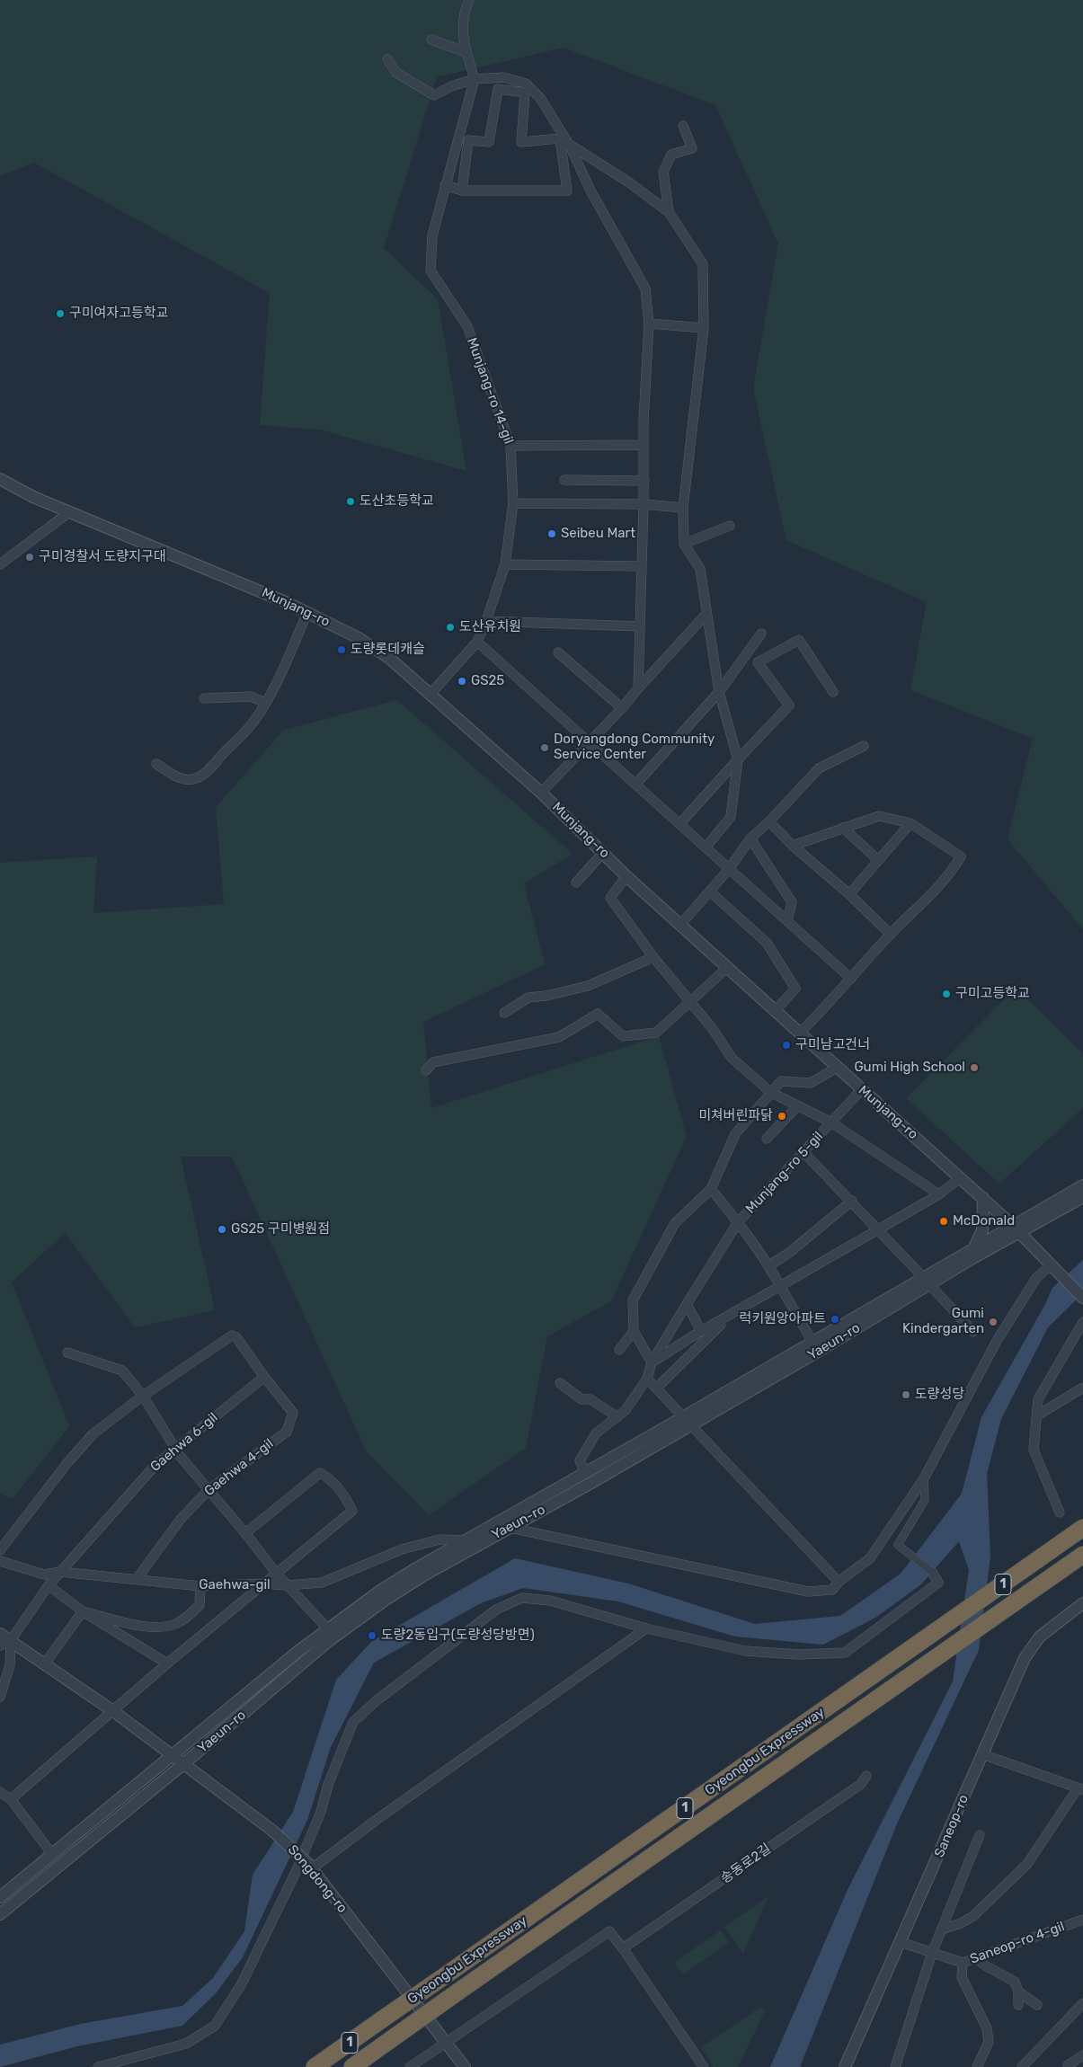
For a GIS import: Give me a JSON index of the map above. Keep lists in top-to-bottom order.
{
  "streets": {
    "highway": ["1", "Gyeongbu Expressway"],
    "street": [
      "Munjang-ro 14-gil",
      "Munjang-ro",
      "Munjang-ro 5-gil",
      "Yaeun-ro",
      "Gaehwa 6-gil",
      "Gaehwa 4-gil",
      "Gaehwa-gil",
      "Saneop-ro",
      "송동로2길",
      "Songdong-ro",
      "Saneop-ro 4-gil"
    ]
  },
  "crossings": [
    ["Munjang-ro 14-gil", "Munjang-ro"],
    ["Munjang-ro", "Munjang-ro 5-gil"],
    ["Munjang-ro", "Yaeun-ro"],
    ["Munjang-ro 5-gil", "Yaeun-ro"],
    ["Yaeun-ro", "Gaehwa-gil"],
    ["Yaeun-ro", "Songdong-ro"],
    ["Gaehwa 6-gil", "Gaehwa 4-gil"],
    ["Gaehwa 6-gil", "Gaehwa-gil"],
    ["Gaehwa 4-gil", "Gaehwa-gil"],
    ["Saneop-ro", "Saneop-ro 4-gil"]
  ],
  "places": [
    "구미여자고등학교",
    "도산초등학교",
    "Seibeu Mart",
    "구미경찰서 도량지구대",
    "도산유치원",
    "도량롯데캐슬",
    "GS25",
    "Doryangdong Community Service Center",
    "구미고등학교",
    "구미남고건너",
    "Gumi High School",
    "미쳐버린파닭",
    "McDonald",
    "GS25 구미병원점",
    "럭키원앙아파트",
    "Gumi Kindergarten",
    "도량성당",
    "도량2동입구(도량성당방면)"
  ]
}
